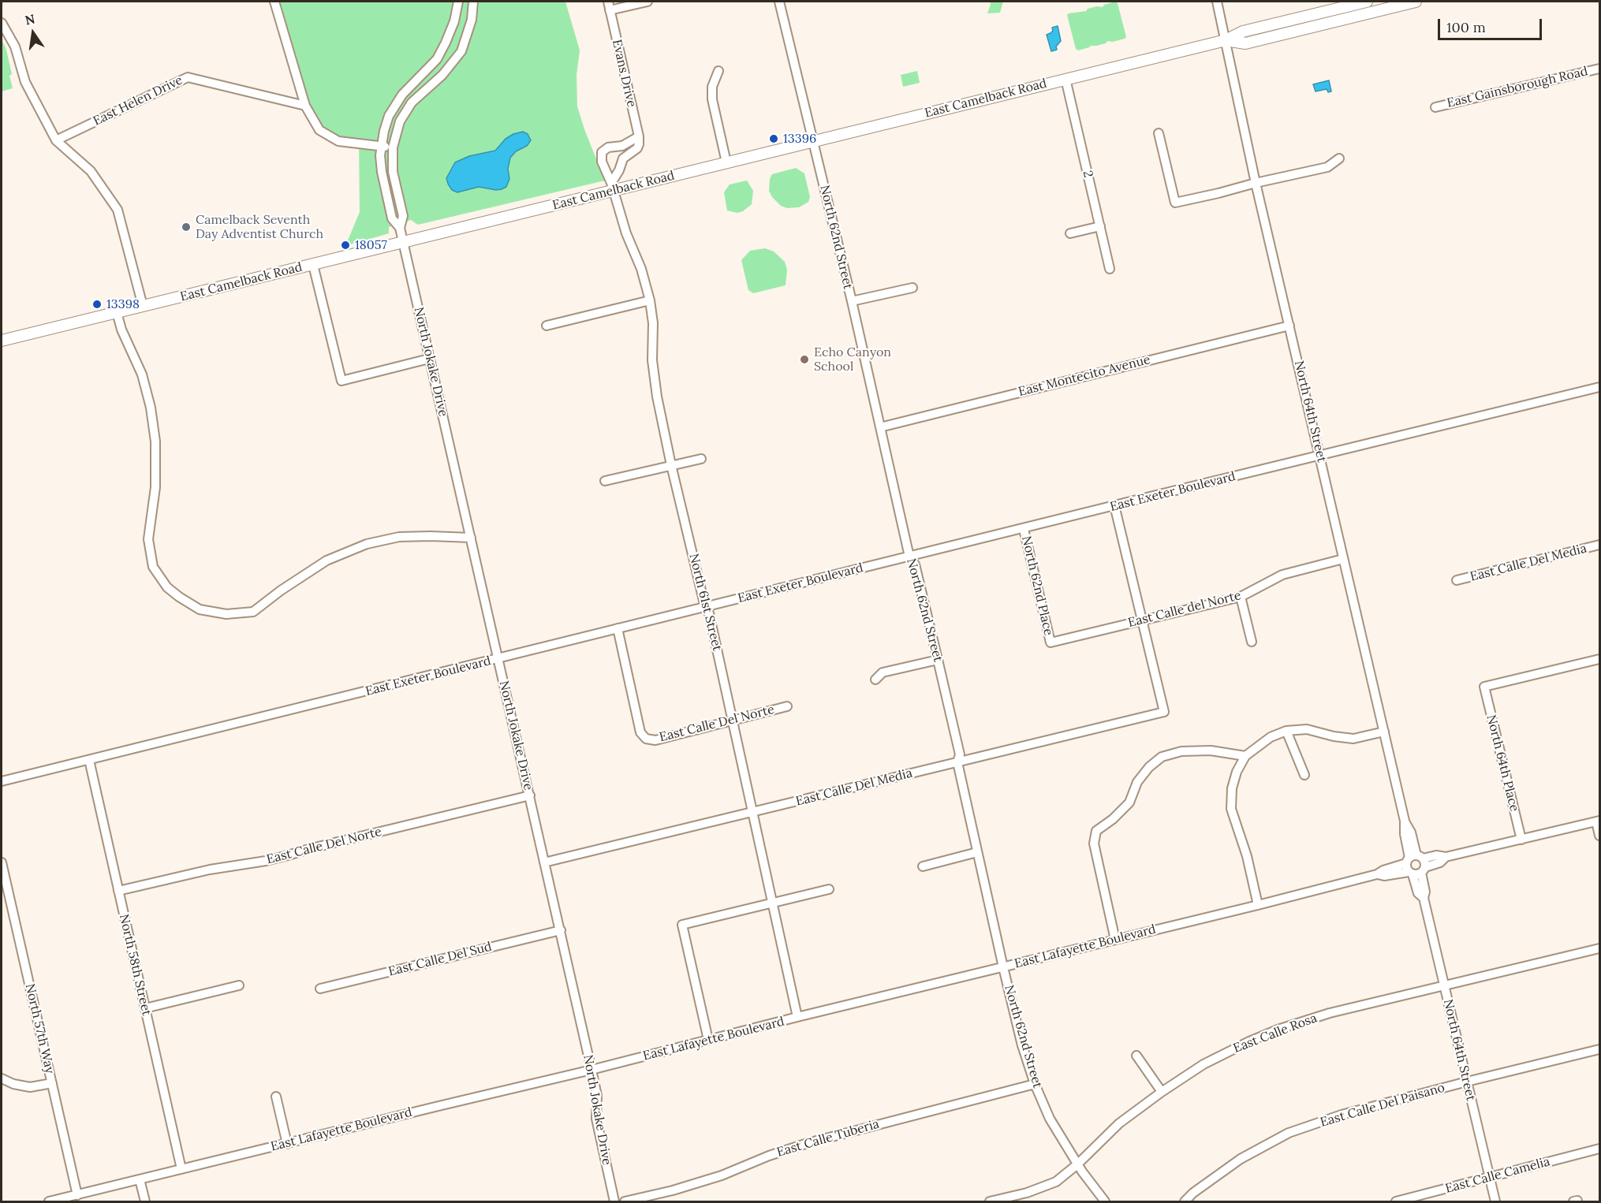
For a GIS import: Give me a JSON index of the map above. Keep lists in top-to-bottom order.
{
  "streets": {
    "main road": ["East Camelback Road"],
    "street": [
      "Evans Drive",
      "East Gainsborough Road",
      "East Helen Drive",
      "2",
      "North 62nd Street",
      "North Jokake Drive",
      "East Montecito Avenue",
      "North 64th Street",
      "East Exeter Boulevard",
      "East Calle Del Media",
      "North 62nd Place",
      "North 61st Street",
      "East Calle del Norte",
      "East Calle Del Norte",
      "North 64th Place",
      "East Lafayette Boulevard",
      "East Calle Del Sud",
      "North 58th Street",
      "North 57th Way",
      "East Calle Rosa",
      "East Calle Del Paisano",
      "East Calle Tuberia",
      "East Calle Camelia"
    ]
  },
  "crossings": [
    ["East Camelback Road", "2"],
    ["East Camelback Road", "North 62nd Street"],
    ["East Camelback Road", "North Jokake Drive"],
    ["East Camelback Road", "North 64th Street"],
    ["East Camelback Road", "North 61st Street"],
    ["North 62nd Street", "East Montecito Avenue"],
    ["North 62nd Street", "East Exeter Boulevard"],
    ["North 62nd Street", "East Calle Del Media"],
    ["North 62nd Street", "East Lafayette Boulevard"],
    ["North 62nd Street", "East Calle Rosa"],
    ["North 62nd Street", "East Calle Tuberia"],
    ["North Jokake Drive", "East Exeter Boulevard"],
    ["North Jokake Drive", "East Calle Del Media"],
    ["North Jokake Drive", "East Calle Del Norte"],
    ["North Jokake Drive", "East Lafayette Boulevard"],
    ["North Jokake Drive", "East Calle Del Sud"],
    ["East Montecito Avenue", "North 64th Street"],
    ["North 64th Street", "East Exeter Boulevard"],
    ["North 64th Street", "East Calle del Norte"],
    ["North 64th Street", "East Lafayette Boulevard"],
    ["North 64th Street", "East Calle Rosa"],
    ["North 64th Street", "East Calle Del Paisano"],
    ["North 64th Street", "East Calle Camelia"],
    ["East Exeter Boulevard", "North 62nd Place"],
    ["East Exeter Boulevard", "North 61st Street"],
    ["East Exeter Boulevard", "East Calle Del Norte"],
    ["East Exeter Boulevard", "North 58th Street"],
    ["East Calle Del Media", "North 61st Street"],
    ["East Calle Del Media", "East Calle del Norte"],
    ["North 62nd Place", "East Calle del Norte"],
    ["North 61st Street", "East Calle Del Norte"],
    ["North 61st Street", "East Lafayette Boulevard"],
    ["East Calle Del Norte", "North 58th Street"],
    ["North 64th Place", "East Lafayette Boulevard"],
    ["East Lafayette Boulevard", "North 58th Street"],
    ["East Lafayette Boulevard", "North 57th Way"]
  ],
  "places": [
    "13396",
    "Camelback Seventh Day Adventist Church",
    "18057",
    "13398",
    "Echo Canyon School"
  ],
  "scale_bar": "100 m",
  "north": "top"
}
